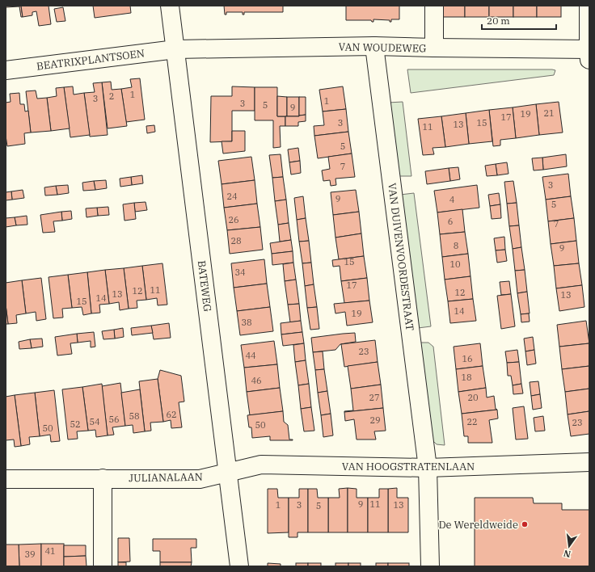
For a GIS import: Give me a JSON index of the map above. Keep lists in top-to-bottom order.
{
  "streets": {
    "street": [
      "VAN WOUDEWEG",
      "BEATRIXPLANTSOEN",
      "VAN DUIVENVOORDESTRAAT",
      "BATEWEG",
      "VAN HOOGSTRATENLAAN",
      "JULIANALAAN"
    ]
  },
  "crossings": [
    ["VAN WOUDEWEG", "BEATRIXPLANTSOEN"],
    ["VAN WOUDEWEG", "VAN DUIVENVOORDESTRAAT"],
    ["VAN WOUDEWEG", "BATEWEG"],
    ["BEATRIXPLANTSOEN", "BATEWEG"],
    ["VAN DUIVENVOORDESTRAAT", "VAN HOOGSTRATENLAAN"],
    ["BATEWEG", "VAN HOOGSTRATENLAAN"],
    ["BATEWEG", "JULIANALAAN"],
    ["VAN HOOGSTRATENLAAN", "JULIANALAAN"]
  ],
  "places": ["De Wereldweide"],
  "house_numbers": [
    "1",
    "2",
    "3",
    "1",
    "3",
    "5",
    "9",
    "21",
    "19",
    "17",
    "3",
    "15",
    "13",
    "11",
    "5",
    "7",
    "3",
    "24",
    "9",
    "4",
    "5",
    "26",
    "6",
    "7",
    "28",
    "8",
    "9",
    "15",
    "10",
    "34",
    "17",
    "11",
    "12",
    "12",
    "13",
    "13",
    "14",
    "15",
    "14",
    "19",
    "38",
    "23",
    "44",
    "16",
    "18",
    "46",
    "27",
    "20",
    "62",
    "58",
    "56",
    "29",
    "54",
    "22",
    "23",
    "52",
    "50",
    "50",
    "9",
    "11",
    "1",
    "3",
    "13",
    "5",
    "41",
    "39"
  ],
  "scale_bar": "20 m",
  "north": "bottom"
}
